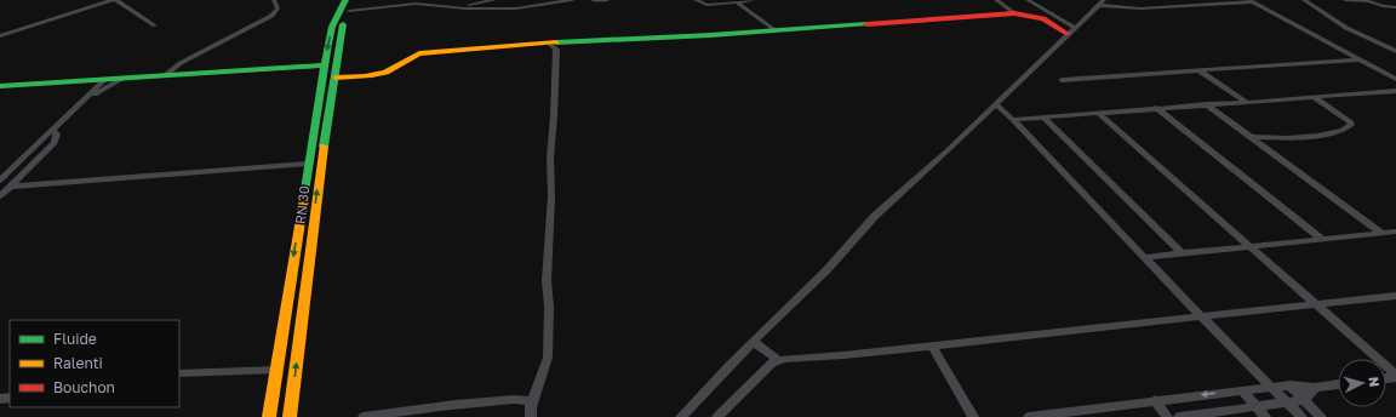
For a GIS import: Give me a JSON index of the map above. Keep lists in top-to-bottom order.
{
  "streets": {
    "main road": ["RN 30"]
  },
  "legend": ["Fluide", "Ralenti", "Bouchon"],
  "north": "right"
}
